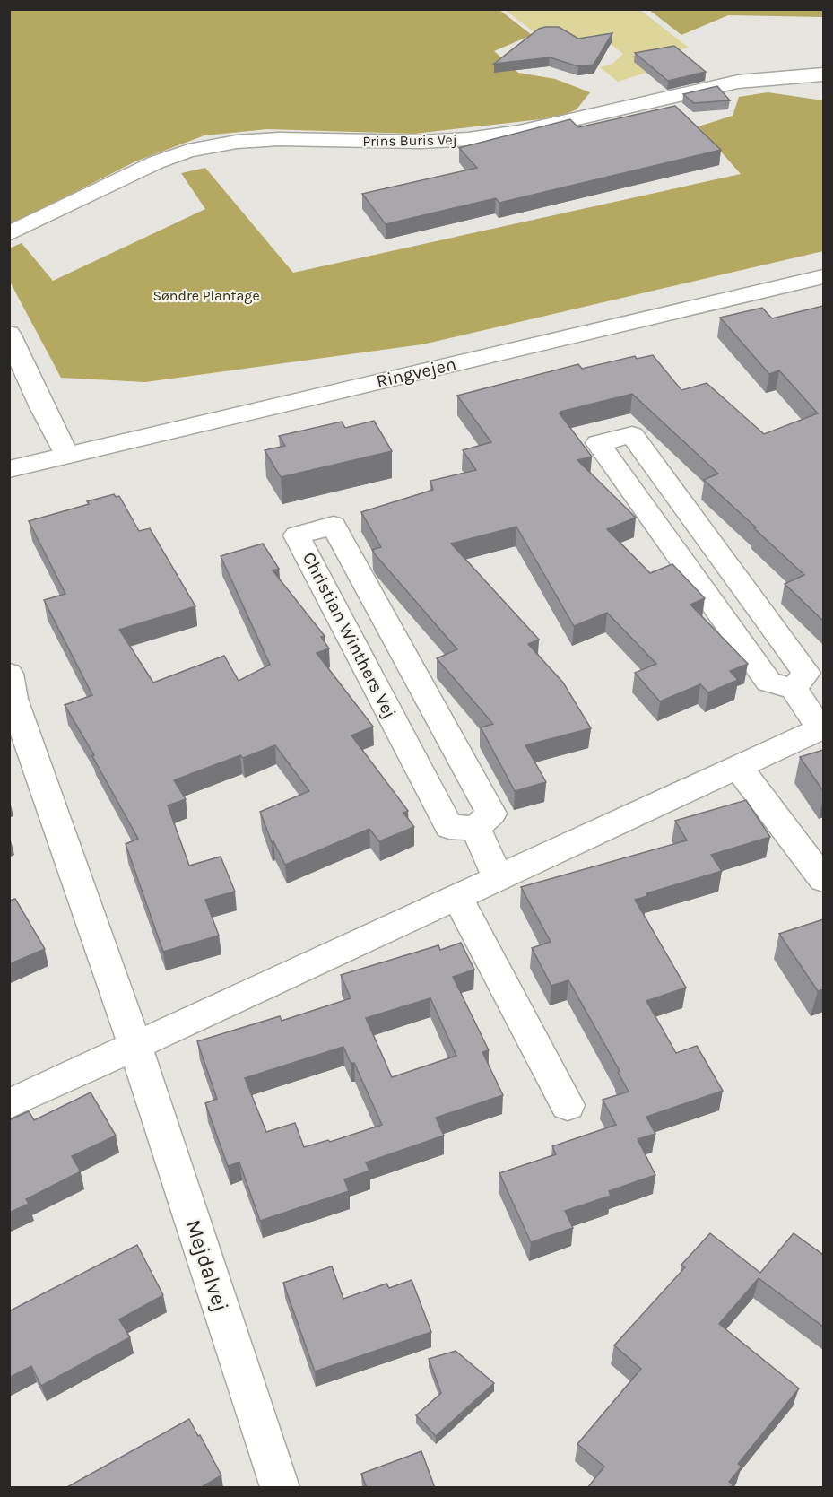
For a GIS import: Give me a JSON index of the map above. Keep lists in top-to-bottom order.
{
  "streets": {
    "street": [
      "Prins Buris Vej",
      "Ringvejen",
      "Christian Winthers Vej",
      "Mejdalvej"
    ]
  },
  "parks": ["Søndre Plantage"]
}
